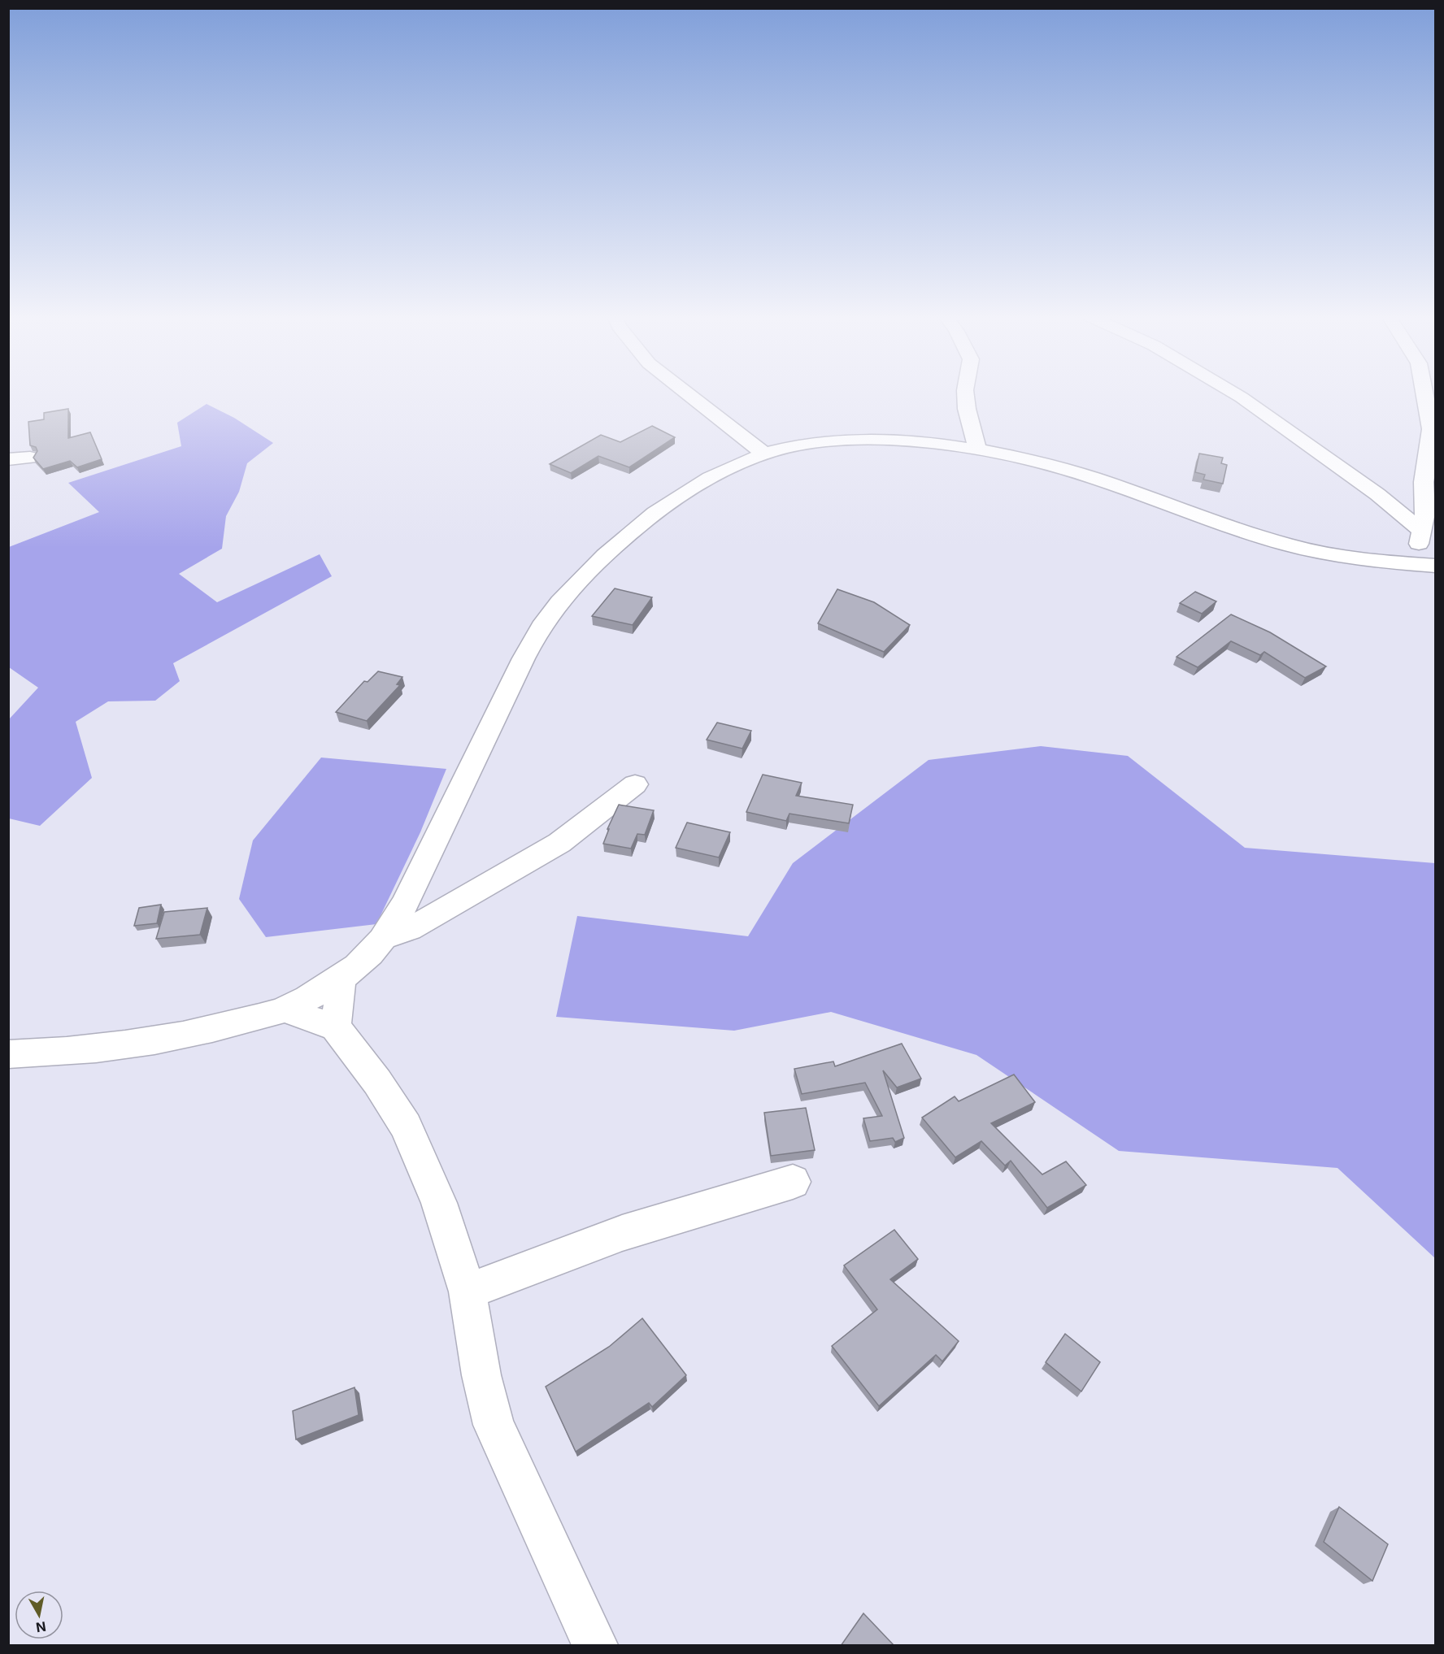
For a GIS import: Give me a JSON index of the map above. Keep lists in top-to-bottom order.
{
  "north": "bottom"
}
